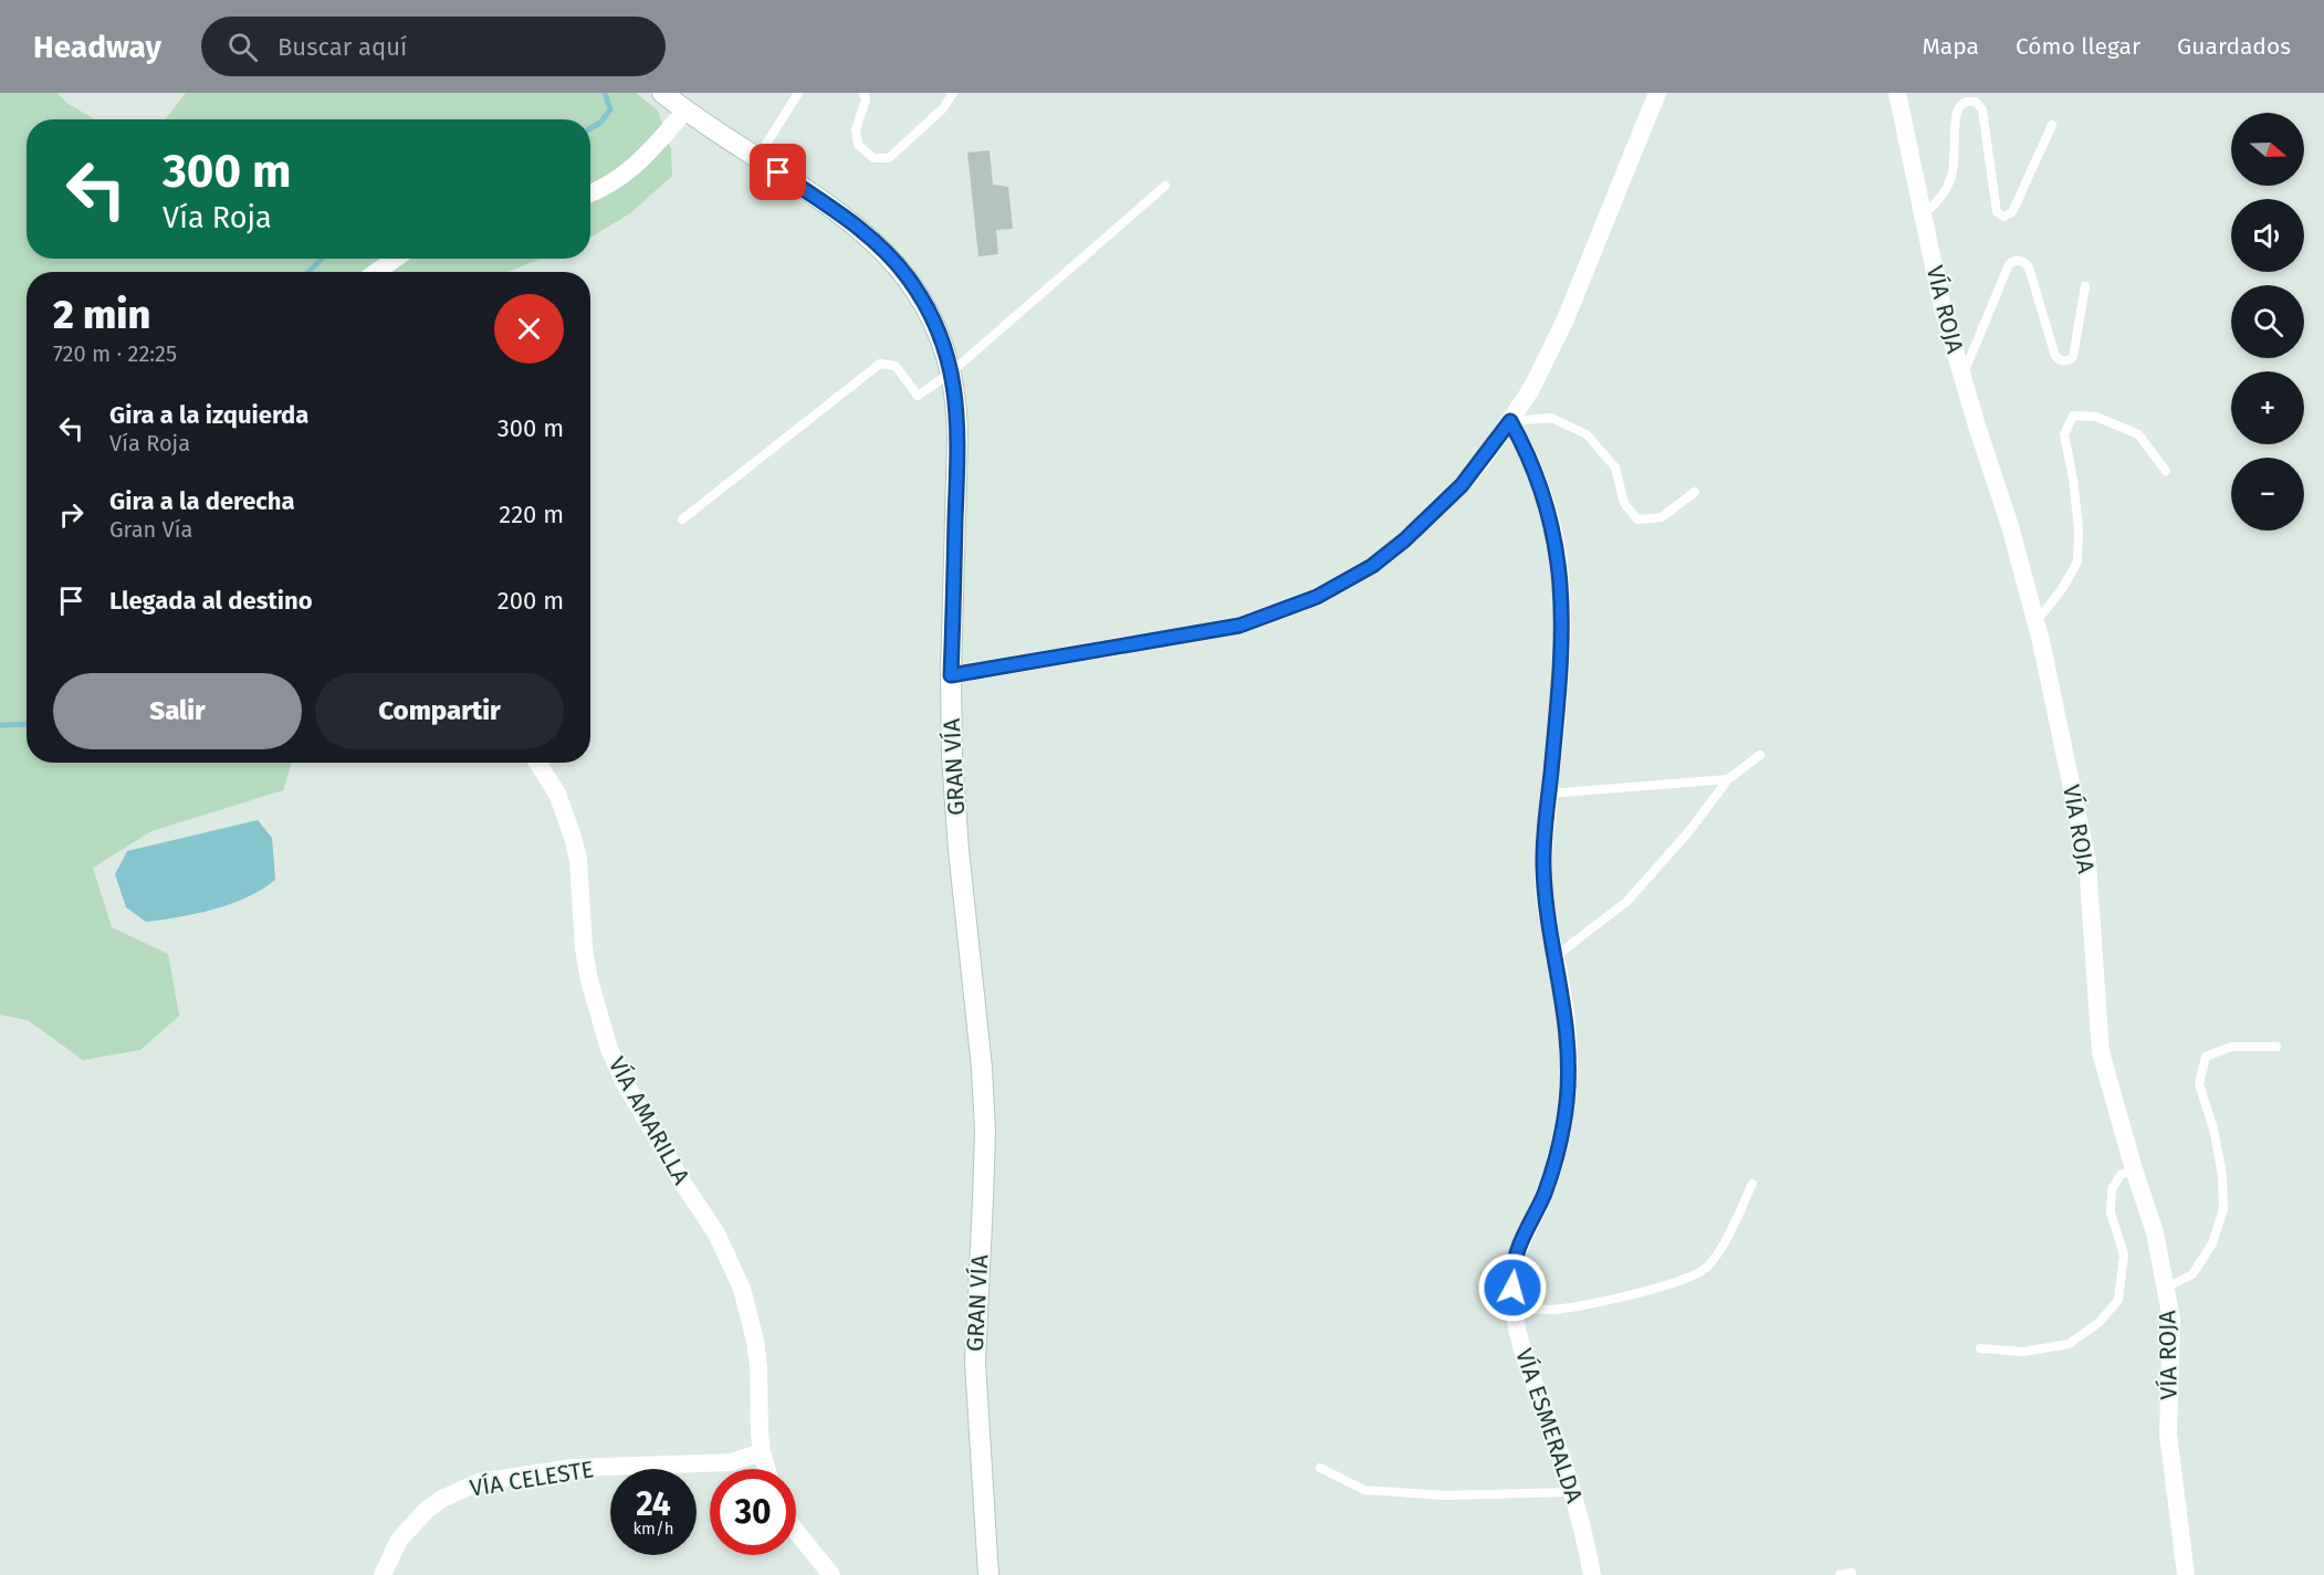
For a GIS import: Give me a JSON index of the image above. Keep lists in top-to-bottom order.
{
  "streets": {
    "main road": ["GRAN VÍA"],
    "street": [
      "VÍA ROJA",
      "VÍA AMARILLA",
      "VÍA ESMERALDA",
      "VÍA CELESTE"
    ]
  },
  "crossings": [
    ["VÍA AMARILLA", "VÍA CELESTE"]
  ],
  "north": "right",
  "page": {
    "header": "Headway",
    "search": "Buscar aquí",
    "nav": ["Mapa", "Cómo llegar", "Guardados"],
    "map_buttons": ["+", "−"],
    "turn": ["300 m", "Vía Roja"],
    "heading": ["2 min", "720 m · 22:25"],
    "list": [
      {
        "name": "Gira a la izquierda",
        "note": "Vía Roja",
        "value": "300 m"
      },
      {
        "name": "Gira a la derecha",
        "note": "Gran Vía",
        "value": "220 m"
      },
      {
        "name": "Llegada al destino",
        "value": "200 m"
      }
    ],
    "buttons": ["Salir", "Compartir"],
    "speed": "24 km/h",
    "limit": "30"
  }
}
